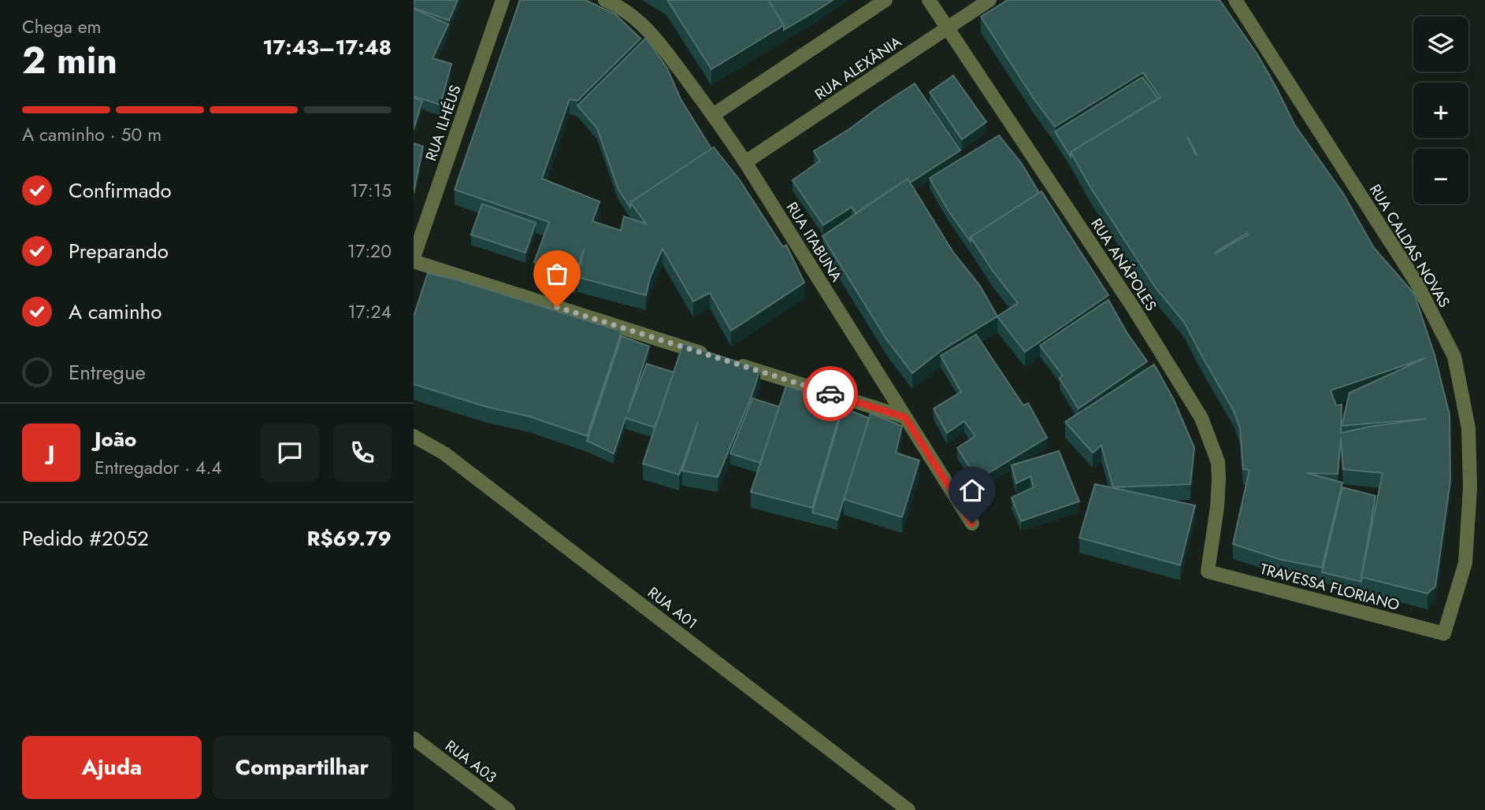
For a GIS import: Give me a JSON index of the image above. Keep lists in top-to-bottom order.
{
  "streets": {
    "street": [
      "RUA ALEXÂNIA",
      "RUA ILHÉUS",
      "RUA ITABUNA",
      "RUA CALDAS NOVAS",
      "RUA ANÁPOLES",
      "TRAVESSA FLORIANO",
      "RUA A01",
      "RUA A03"
    ]
  },
  "crossings": [
    ["RUA ALEXÂNIA", "RUA ITABUNA"],
    ["RUA ALEXÂNIA", "RUA ANÁPOLES"],
    ["RUA CALDAS NOVAS", "TRAVESSA FLORIANO"],
    ["RUA ANÁPOLES", "TRAVESSA FLORIANO"]
  ],
  "page": {
    "heading": ["2 min", "Chega em", "17:43–17:48"],
    "panel": [
      "João",
      "Entregador · 4.4",
      "Pedido #2052",
      "R$69.79"
    ],
    "map_buttons": ["+", "−"],
    "bar": "A caminho · 50 m",
    "list": [
      ["Confirmado", "17:15"],
      ["Preparando", "17:20"],
      ["A caminho", "17:24"],
      "Entregue"
    ],
    "round": "J",
    "buttons": ["Ajuda", "Compartilhar"]
  }
}
